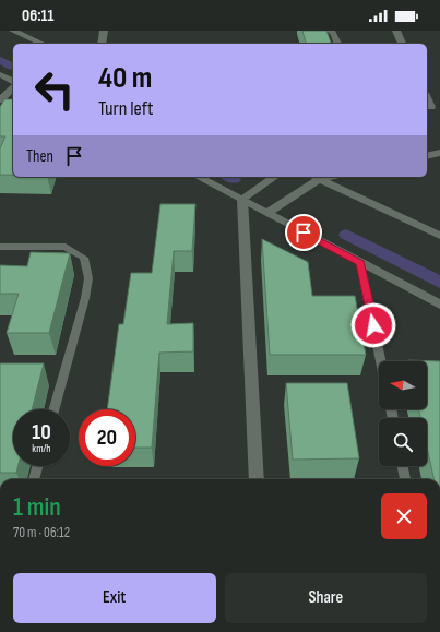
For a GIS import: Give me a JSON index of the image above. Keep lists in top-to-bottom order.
{
  "north": "left",
  "page": {
    "status": "06:11",
    "turn": ["40 m", "Turn left"],
    "then": "Then",
    "speed": "10 km/h",
    "limit": "20",
    "heading": ["1 min", "70 m · 06:12"],
    "buttons": ["Exit", "Share"]
  }
}
